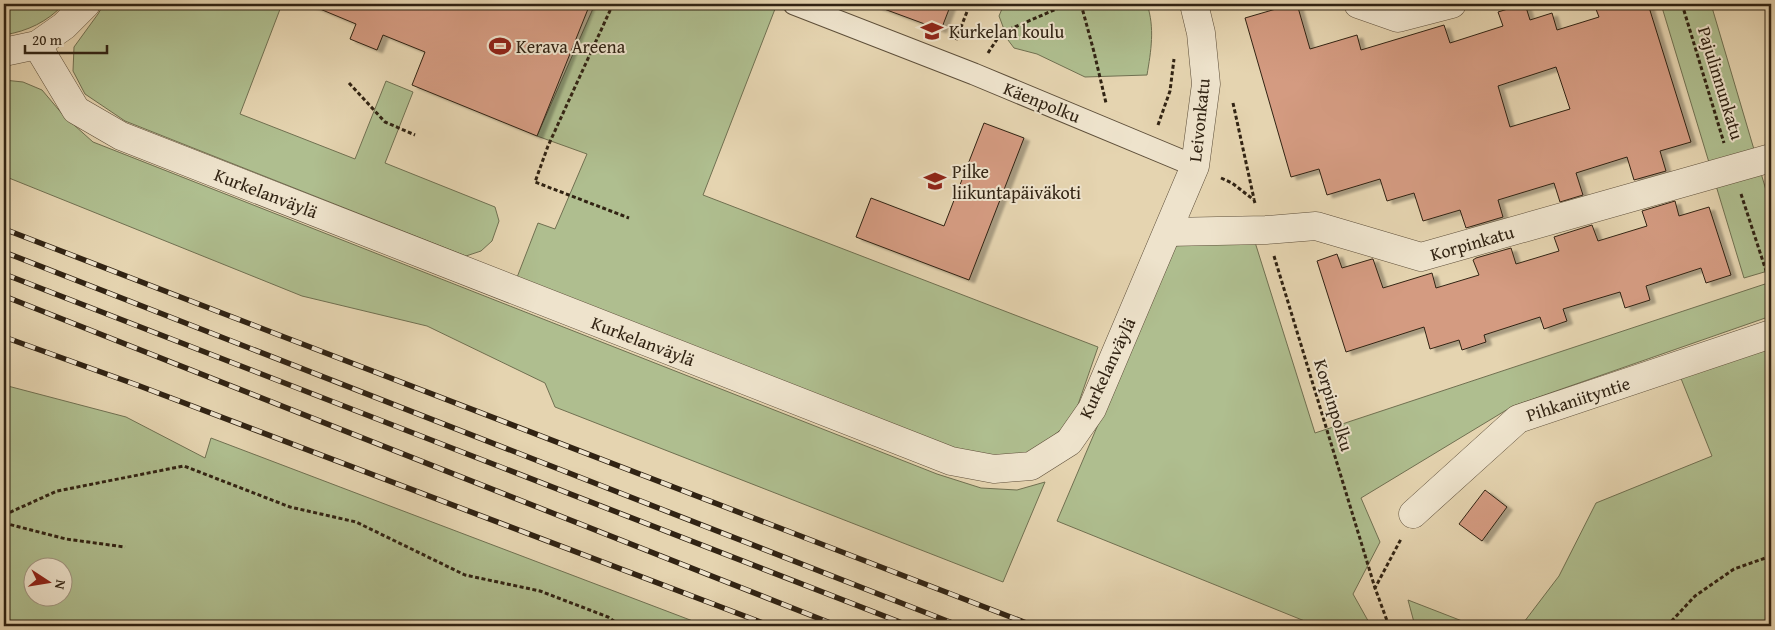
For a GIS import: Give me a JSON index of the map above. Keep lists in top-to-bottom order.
{
  "streets": {
    "street": [
      "Käenpolku",
      "Leivonkatu",
      "Kurkelanväylä",
      "Korpinkatu",
      "Pihkaniityntie"
    ],
    "path": ["Pajulinnunkatu", "Korpinpolku"]
  },
  "crossings": [
    ["Pajulinnunkatu", "Korpinkatu"],
    ["Käenpolku", "Leivonkatu"],
    ["Leivonkatu", "Kurkelanväylä"],
    ["Leivonkatu", "Korpinkatu"],
    ["Kurkelanväylä", "Korpinkatu"],
    ["Korpinkatu", "Korpinpolku"]
  ],
  "places": {
    "school or university": ["Kurkelan koulu", "Pilke liikuntapäiväkoti"],
    "sports": ["Kerava Areena"]
  },
  "scale_bar": "20 m",
  "north": "right"
}
